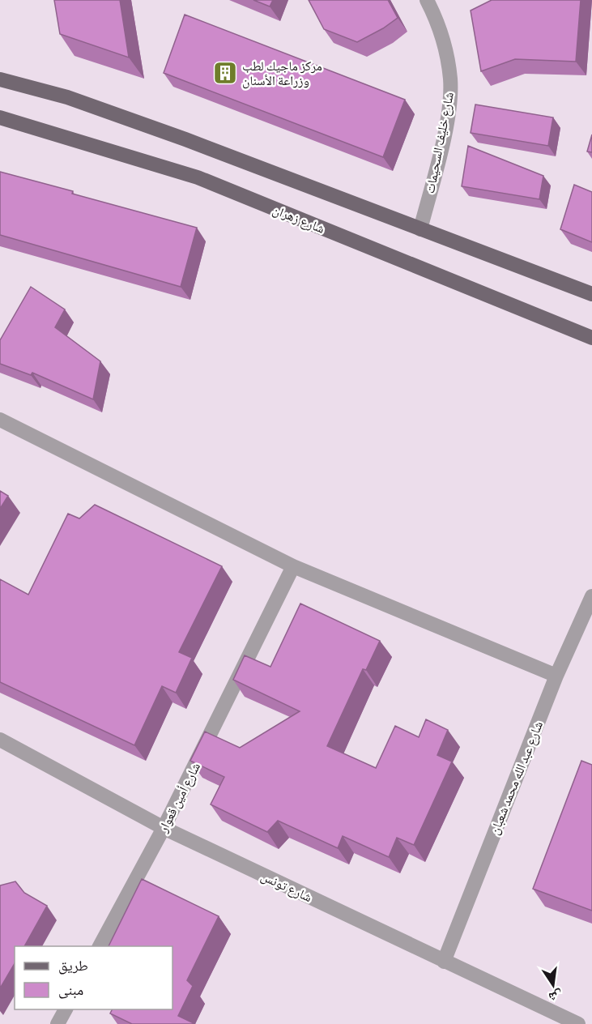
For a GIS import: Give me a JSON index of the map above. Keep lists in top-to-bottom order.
{
  "streets": {
    "main road": ["شارع زهران"],
    "street": [
      "شارع خليف السحيمات",
      "شارع عبد الله محمد شعبان",
      "شارع أمين قعوار",
      "شارع تونس"
    ]
  },
  "crossings": [
    ["شارع عبد الله محمد شعبان", "شارع تونس"],
    ["شارع أمين قعوار", "شارع تونس"]
  ],
  "places": {
    "building": ["مركز ماجيك لطب وزراعة الأسنان"]
  },
  "legend": ["طريق", "مبنى"],
  "north": "bottom"
}
